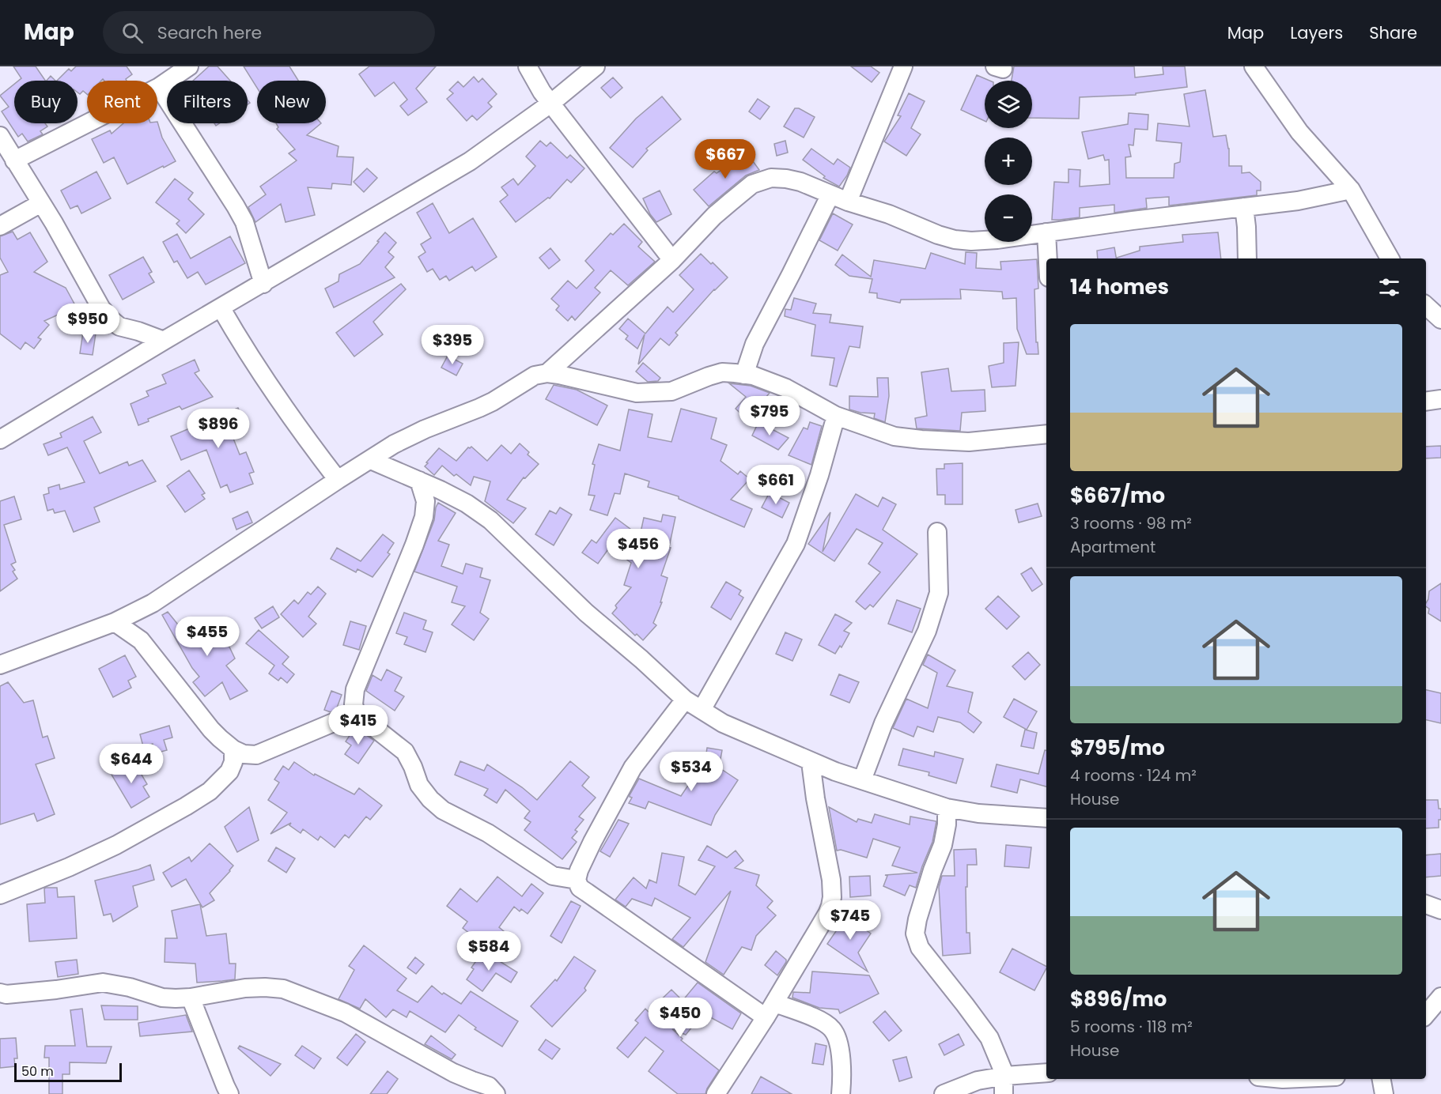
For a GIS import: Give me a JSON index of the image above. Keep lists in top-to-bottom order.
{
  "scale_bar": "50 m",
  "page": {
    "header": "Map",
    "search": "Search here",
    "nav": ["Map", "Layers", "Share"],
    "map_buttons": ["+", "−"],
    "chip": [
      "Buy",
      "Rent",
      "Filters",
      "New"
    ],
    "price": [
      "$667",
      "$950",
      "$395",
      "$795",
      "$896",
      "$661",
      "$456",
      "$455",
      "$415",
      "$644",
      "$534",
      "$745",
      "$584",
      "$450"
    ],
    "heading": "14 homes",
    "list": [
      {
        "name": "$667/mo",
        "note": "3 rooms · 98 m² · Apartment"
      },
      {
        "name": "$795/mo",
        "note": "4 rooms · 124 m² · House"
      },
      {
        "name": "$896/mo",
        "note": "5 rooms · 118 m² · House"
      }
    ],
    "scale": "50 m"
  }
}
